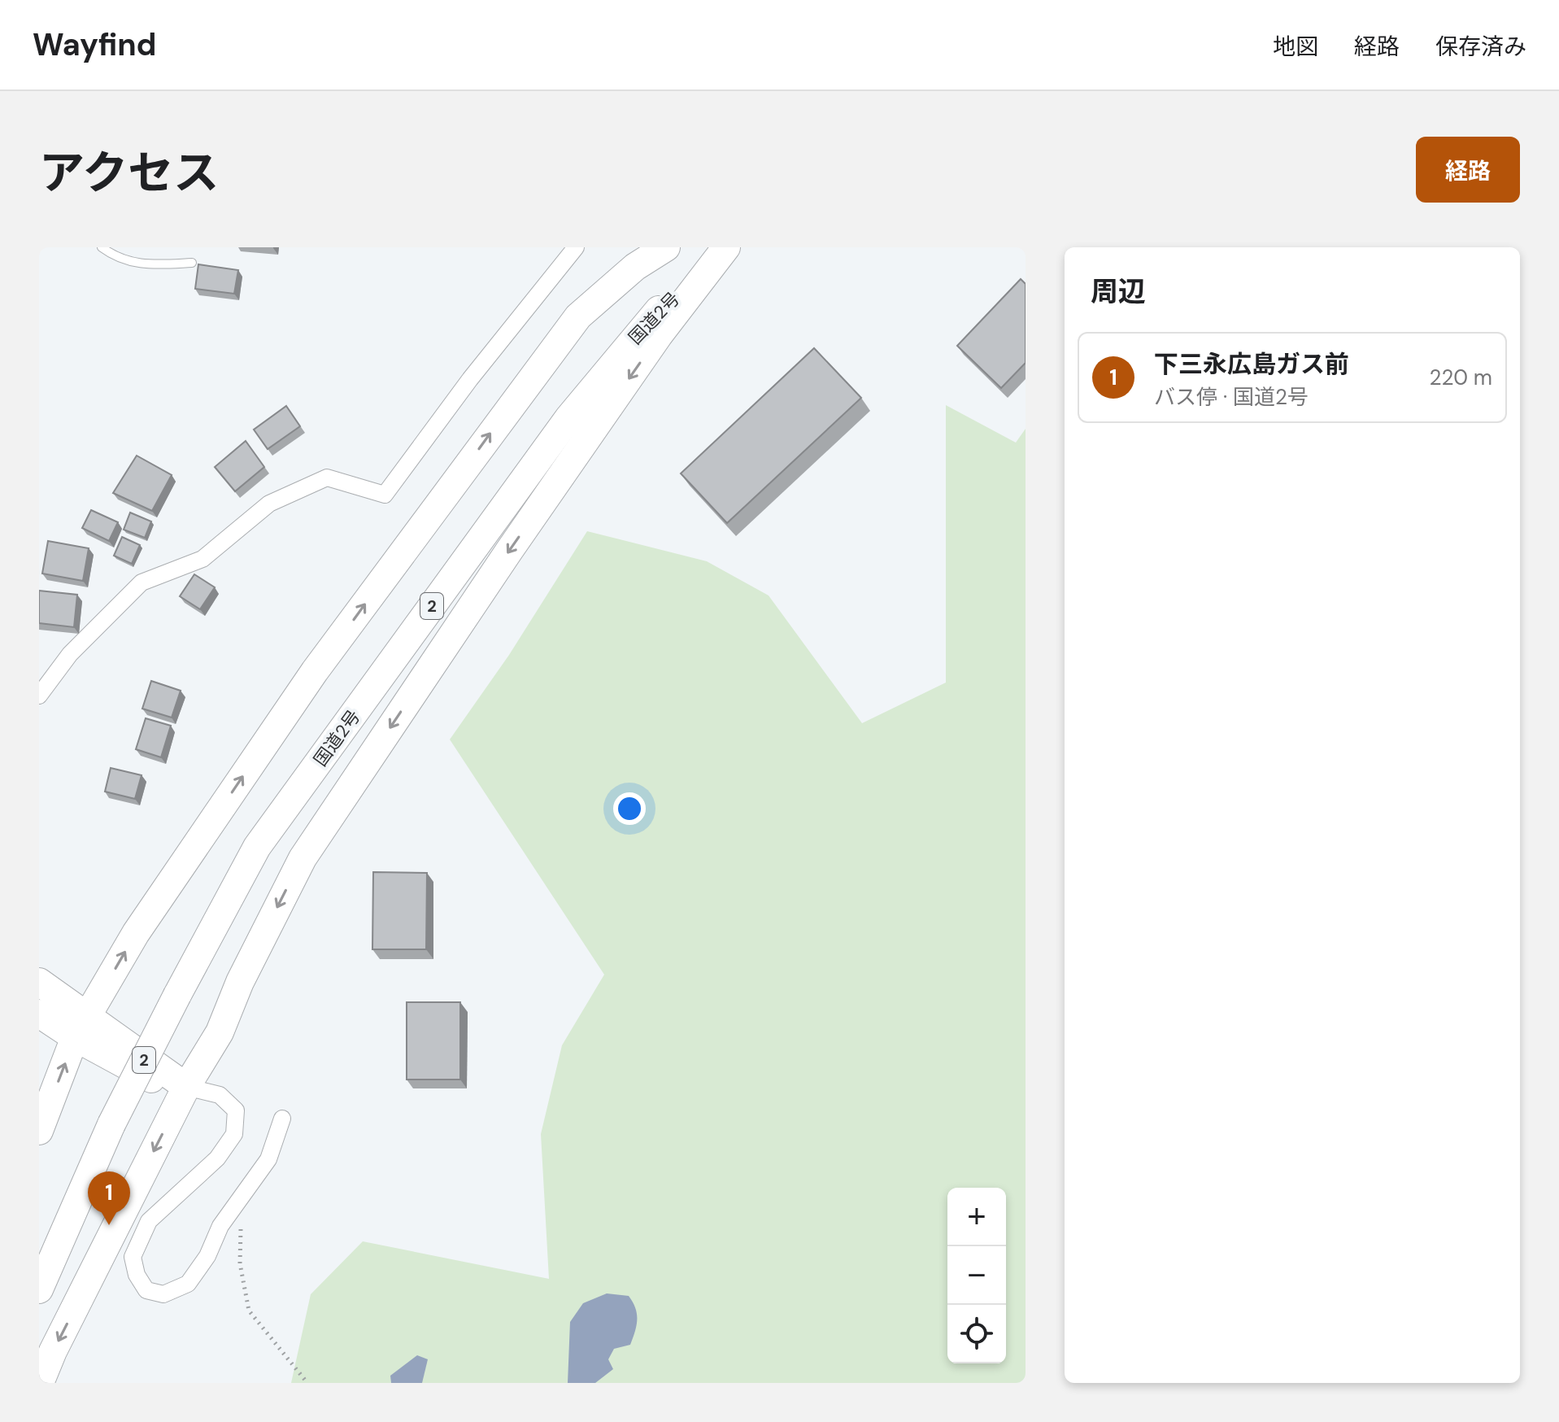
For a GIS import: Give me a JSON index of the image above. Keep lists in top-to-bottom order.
{
  "streets": {
    "main road": ["国道2号", "2"]
  },
  "page": {
    "header": "Wayfind",
    "nav": ["地図", "経路", "保存済み"],
    "title": "アクセス",
    "buttons": "経路",
    "heading": "周辺",
    "list": [
      {
        "mark": "1",
        "name": "下三永広島ガス前",
        "note": "バス停 · 国道2号",
        "value": "220 m"
      }
    ],
    "pins": "1",
    "map_buttons": ["+", "−"]
  }
}
